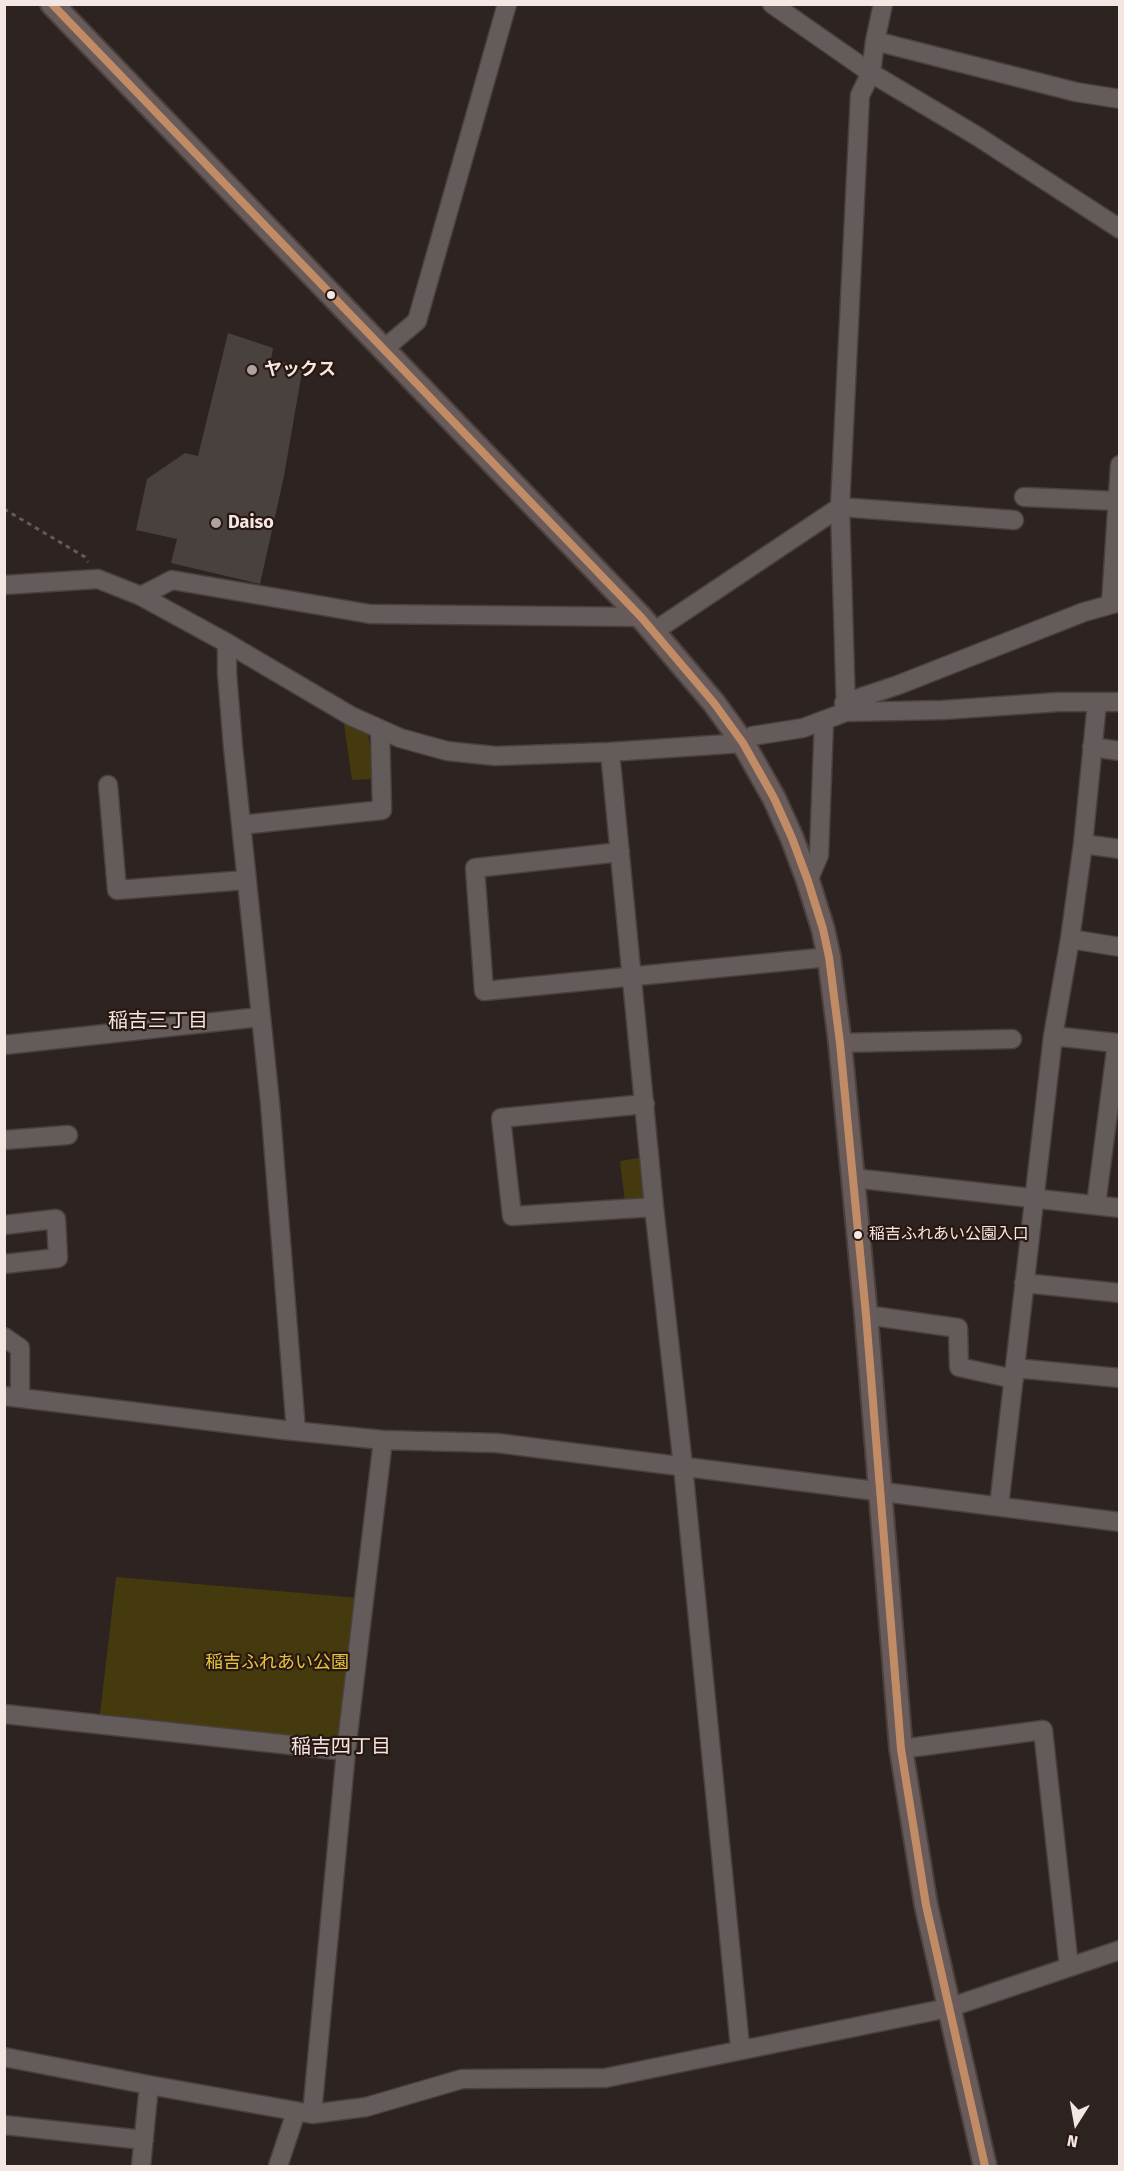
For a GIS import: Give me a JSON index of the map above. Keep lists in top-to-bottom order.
{
  "districts": ["稲吉三丁目", "稲吉四丁目"],
  "parks": ["稲吉ふれあい公園"],
  "places": ["ヤックス", "Daiso", "稲吉ふれあい公園入口"],
  "north": "bottom"
}
